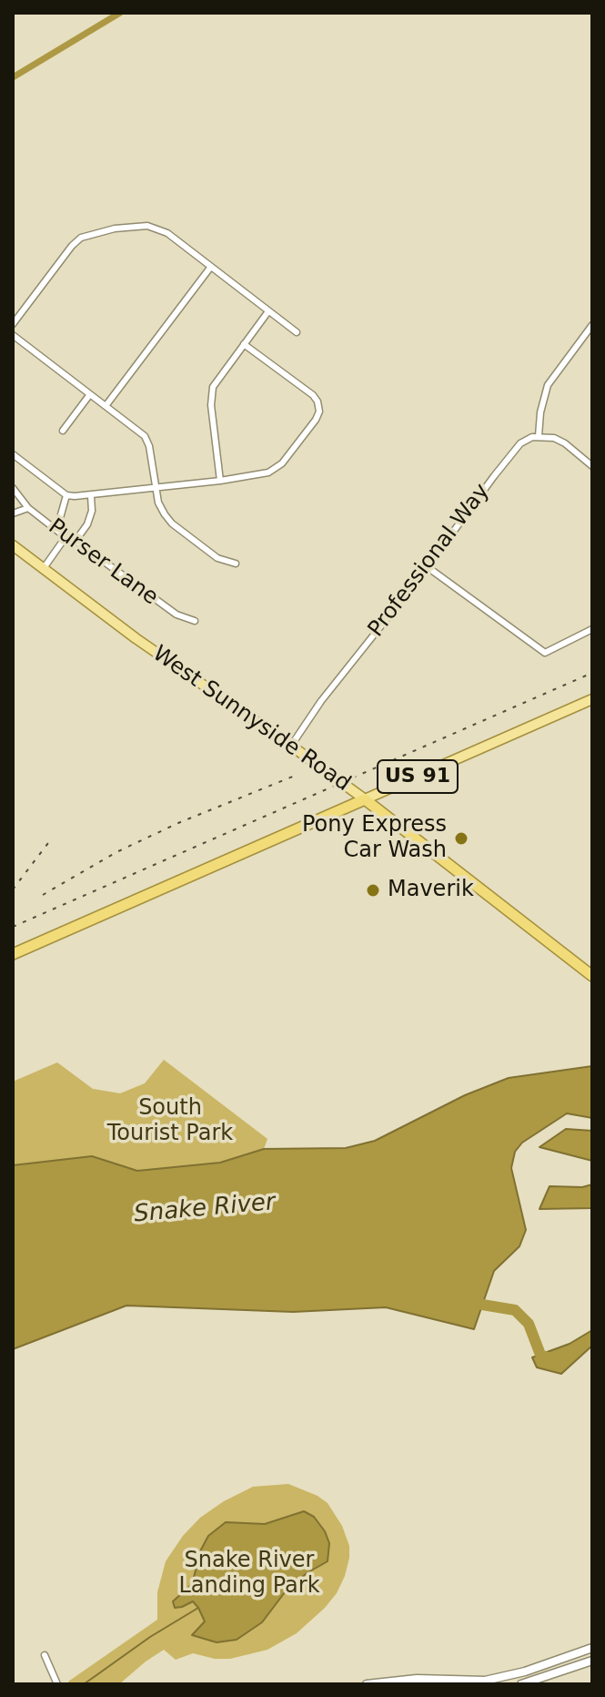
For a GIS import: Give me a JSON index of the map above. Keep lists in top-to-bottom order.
{
  "streets": {
    "highway": ["West Sunnyside Road"],
    "main road": ["US 91"],
    "street": ["Professional Way", "Purser Lane"]
  },
  "crossings": [
    ["Professional Way", "West Sunnyside Road"],
    ["West Sunnyside Road", "US 91"]
  ],
  "water": ["Snake River"],
  "parks": ["South Tourist Park", "Snake River Landing Park"],
  "places": ["Pony Express Car Wash", "Maverik"]
}
